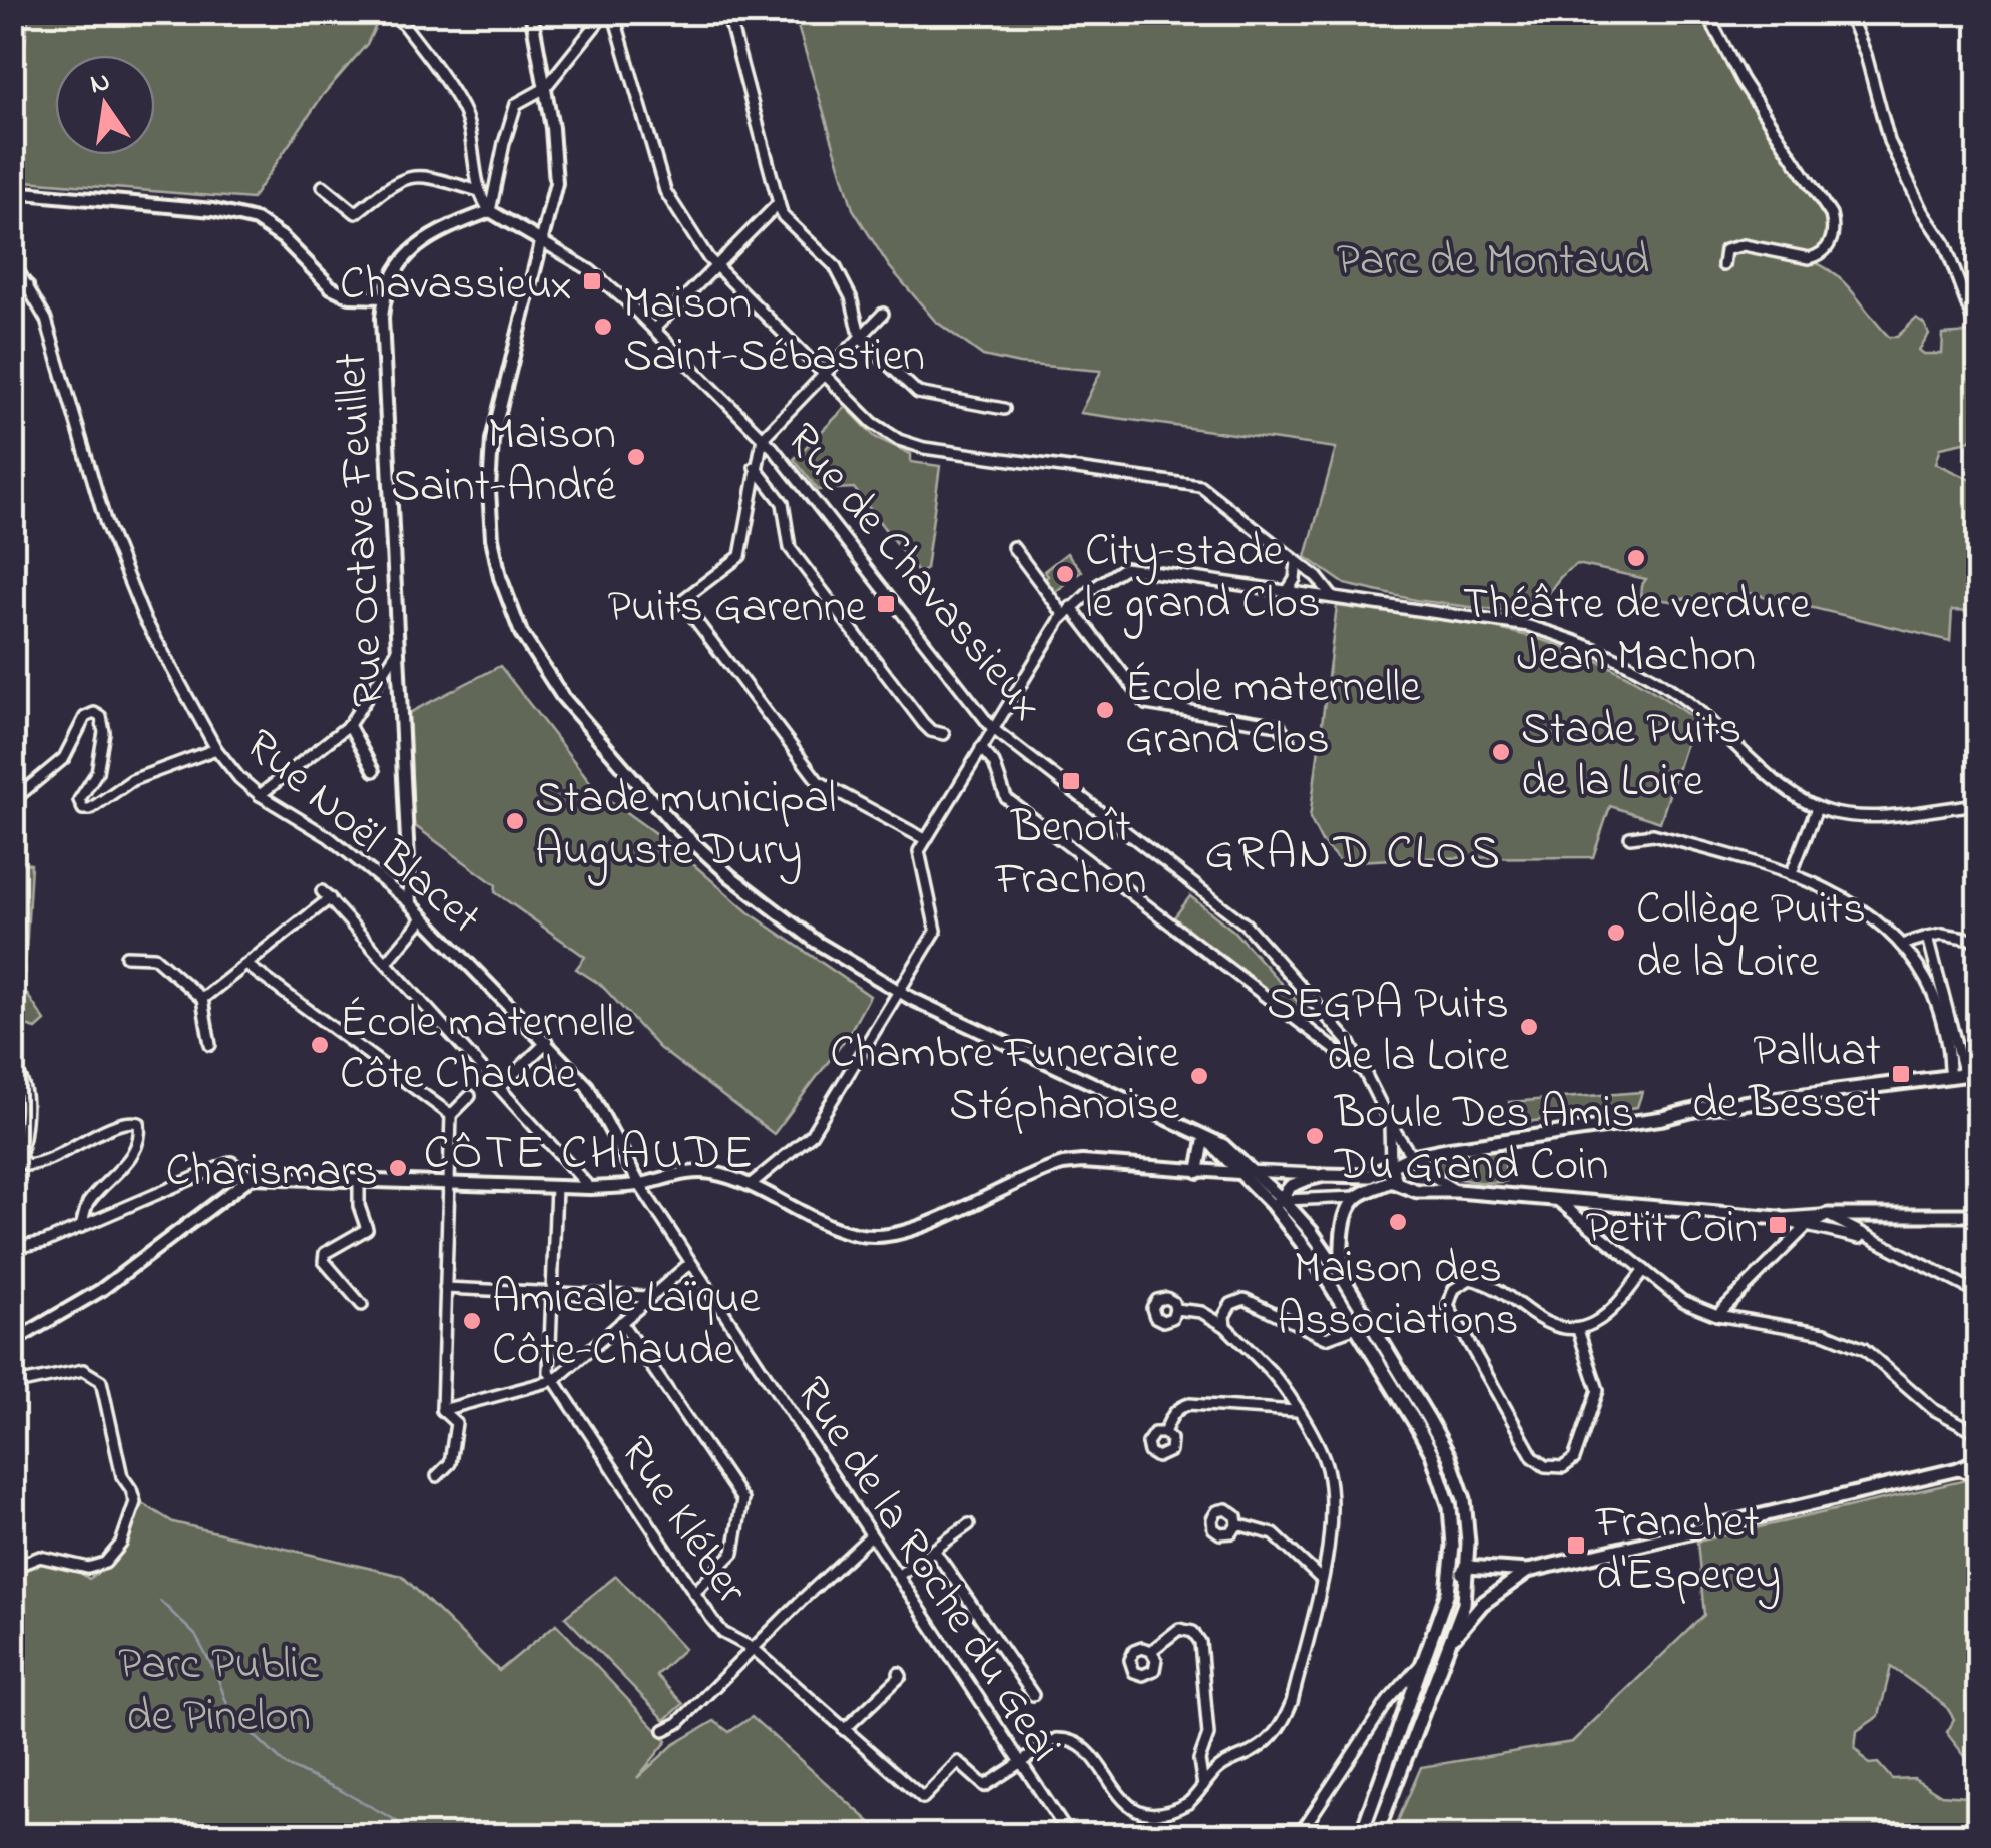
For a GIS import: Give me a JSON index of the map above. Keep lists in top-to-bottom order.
{
  "streets": {
    "street": [
      "Rue Octave Feuillet",
      "Rue de Chavassieux",
      "Rue Noël Blacet",
      "Rue Kléber",
      "Rue de la Roche du Geai"
    ]
  },
  "crossings": [
    ["Rue Octave Feuillet", "Rue de Chavassieux"],
    ["Rue Octave Feuillet", "Rue Noël Blacet"],
    ["Rue Noël Blacet", "Rue de la Roche du Geai"],
    ["Rue Kléber", "Rue de la Roche du Geai"]
  ],
  "districts": ["GRAND CLOS", "CÔTE CHAUDE"],
  "parks": ["Parc de Montaud", "Parc Public de Pinelon"],
  "places": {
    "transit": [
      "Chavassieux",
      "Puits Garenne",
      "Benoît Frachon",
      "Palluat de Besset",
      "Petit Coin",
      "Franchet d'Esperey"
    ],
    "other": [
      "Maison Saint-Sébastien",
      "Maison Saint-André",
      "Théâtre de verdure Jean Machon",
      "City-stade le grand Clos",
      "École maternelle Grand Clos",
      "Stade Puits de la Loire",
      "Stade municipal Auguste Dury",
      "Collège Puits de la Loire",
      "SEGPA Puits de la Loire",
      "École maternelle Côte Chaude",
      "Chambre Funeraire Stéphanoise",
      "Boule Des Amis Du Grand Coin",
      "Charismars",
      "Maison des Associations",
      "Amicale Laïque Côte-Chaude"
    ]
  },
  "north": "top"
}
